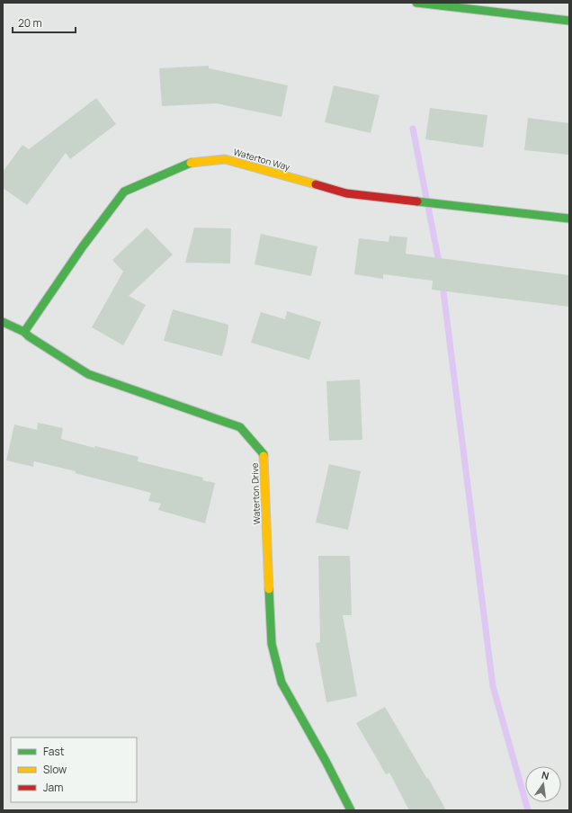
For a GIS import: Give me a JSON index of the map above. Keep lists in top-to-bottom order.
{
  "streets": {
    "street": ["Waterton Way", "Waterton Drive"]
  },
  "crossings": [
    ["Waterton Way", "Waterton Drive"]
  ],
  "legend": ["Fast", "Slow", "Jam"],
  "scale_bar": "20 m",
  "north": "top"
}
